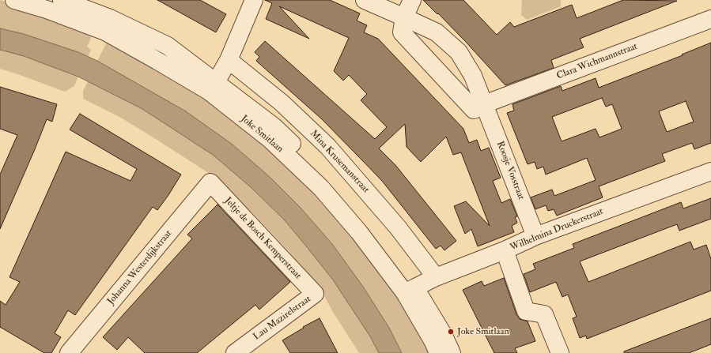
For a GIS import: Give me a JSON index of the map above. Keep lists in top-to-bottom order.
{
  "streets": {
    "street": [
      "Clara Wichmannstraat",
      "Joke Smitlaan",
      "Mina Krusemanstraat",
      "Roosje Vosstraat",
      "Wilhelmina Druckerstraat",
      "Jeltje de Bosch Kemperstraat",
      "Johanna Westerdijkstraat",
      "Lau Mazirelstraat"
    ]
  },
  "crossings": [
    ["Clara Wichmannstraat", "Roosje Vosstraat"],
    ["Joke Smitlaan", "Wilhelmina Druckerstraat"],
    ["Mina Krusemanstraat", "Wilhelmina Druckerstraat"],
    ["Roosje Vosstraat", "Wilhelmina Druckerstraat"],
    ["Jeltje de Bosch Kemperstraat", "Johanna Westerdijkstraat"],
    ["Jeltje de Bosch Kemperstraat", "Lau Mazirelstraat"]
  ],
  "places": ["Joke Smitlaan"]
}
